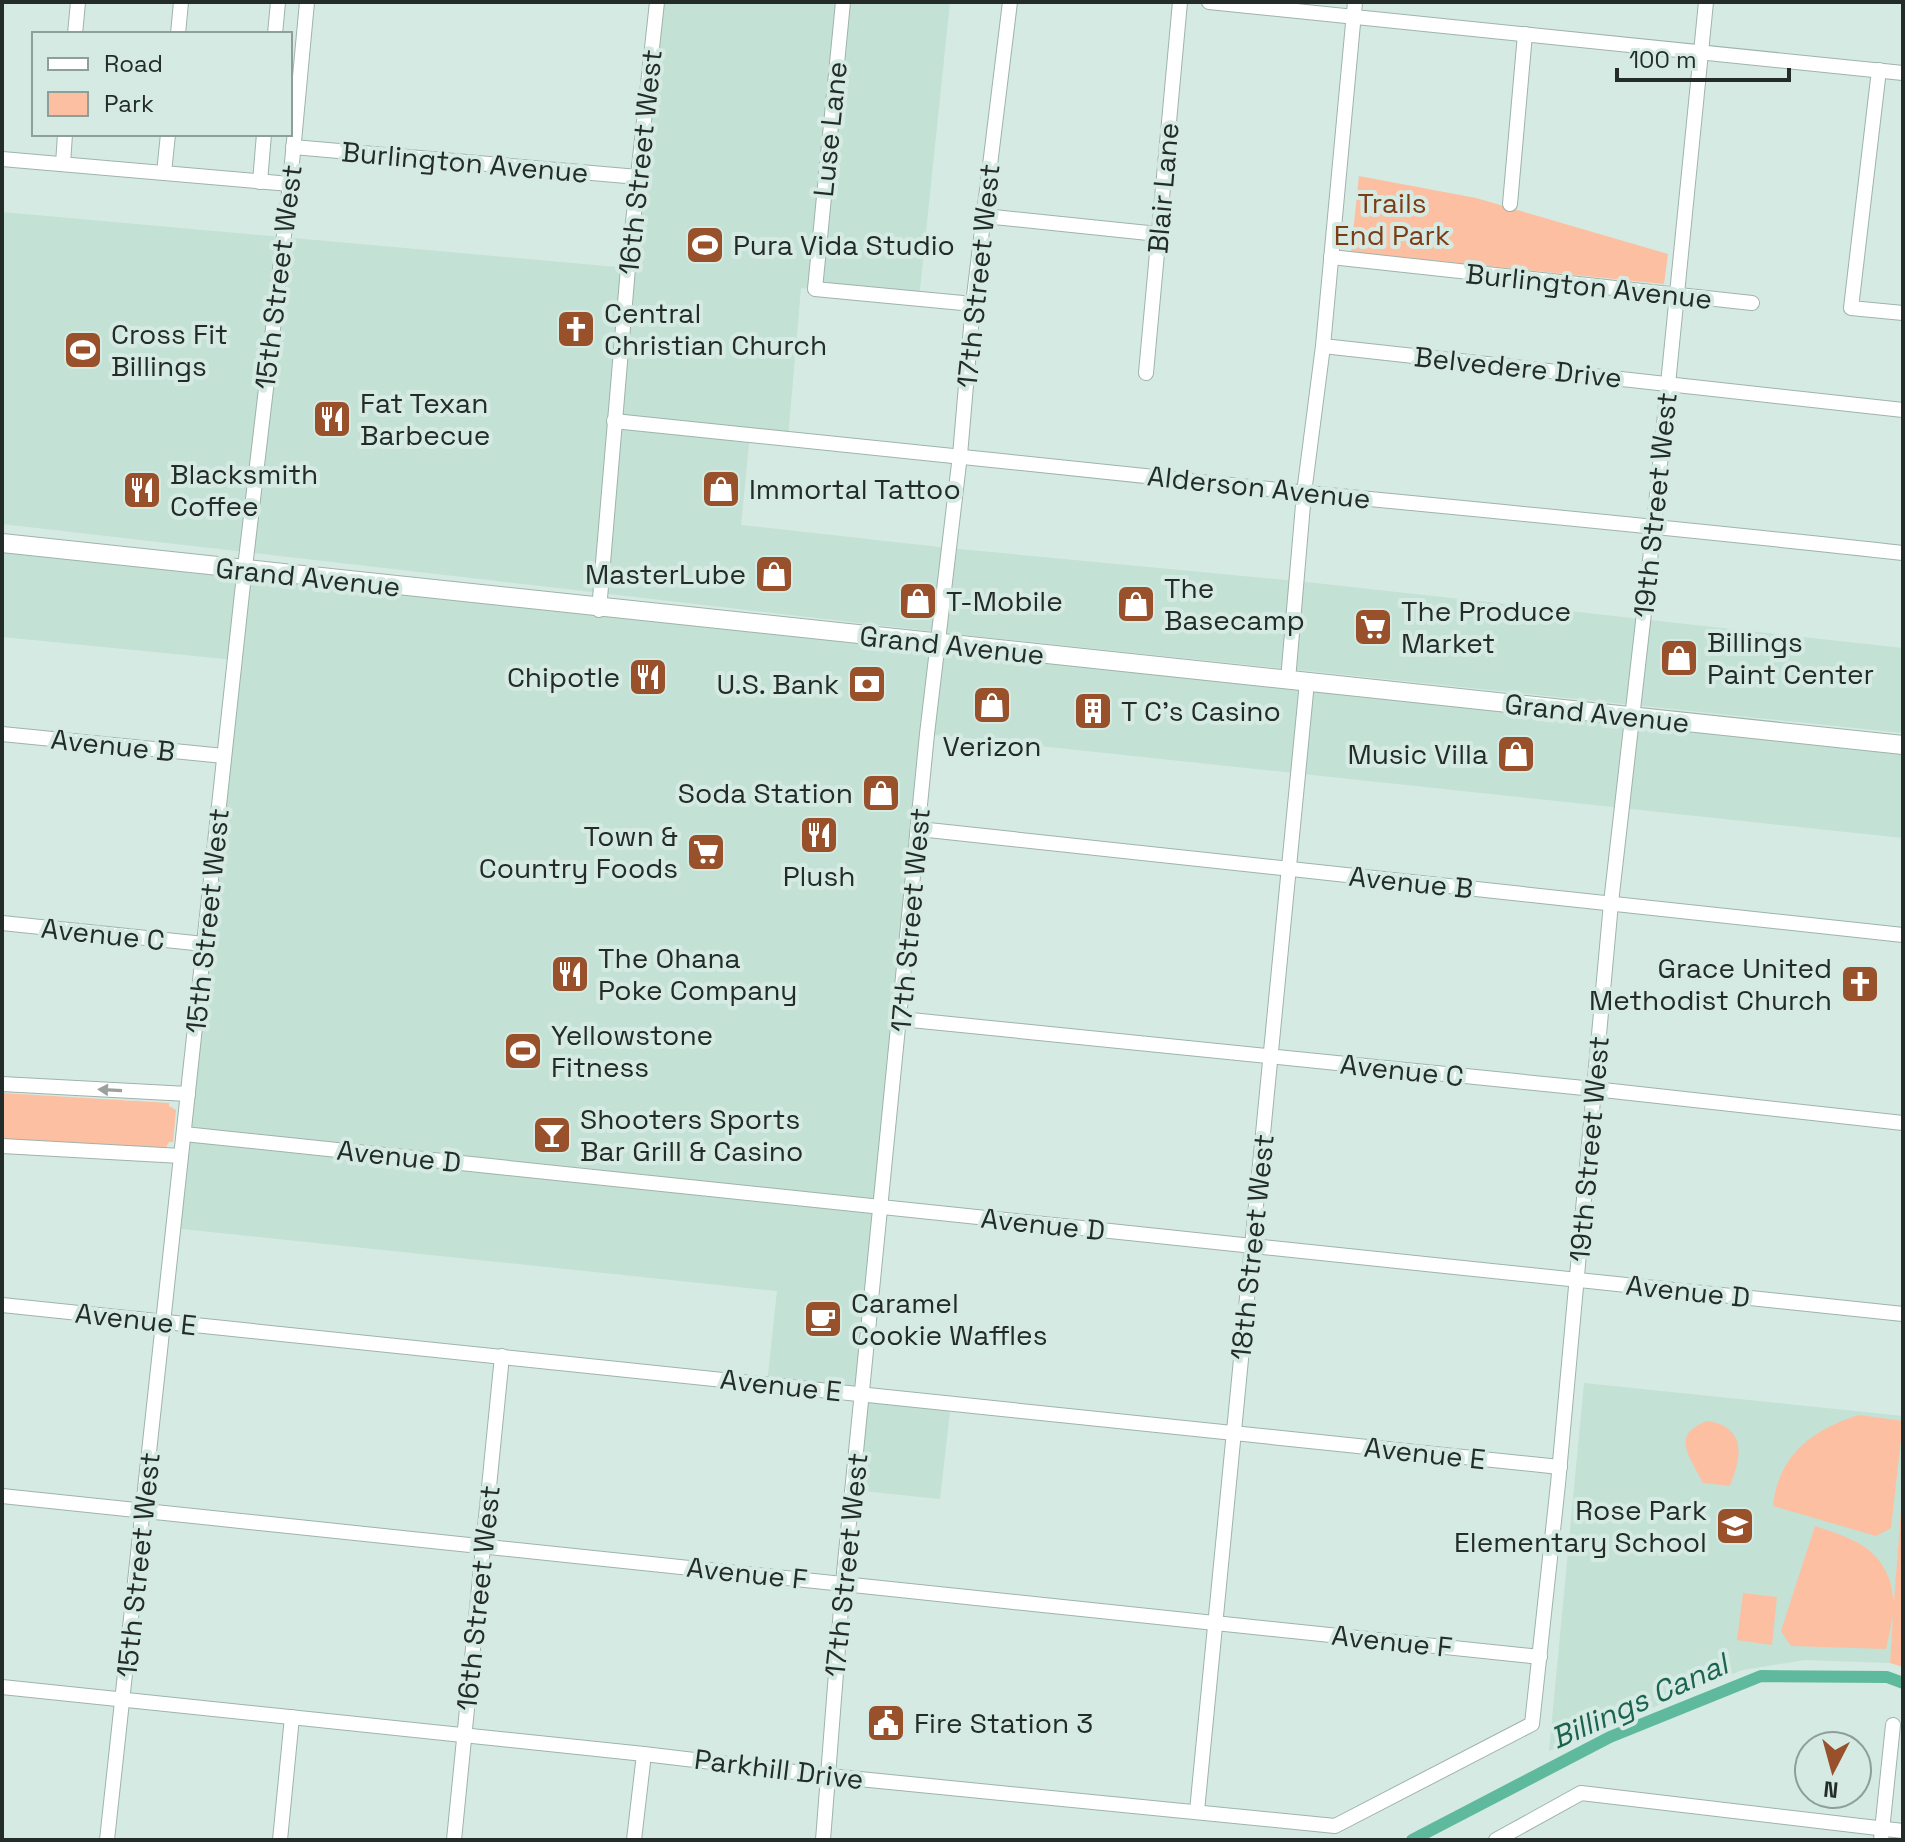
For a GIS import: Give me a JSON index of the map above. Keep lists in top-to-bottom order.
{
  "streets": {
    "main road": ["Grand Avenue"],
    "street": [
      "Luse Lane",
      "Burlington Avenue",
      "16th Street West",
      "Blair Lane",
      "17th Street West",
      "15th Street West",
      "Belvedere Drive",
      "Alderson Avenue",
      "19th Street West",
      "Avenue B",
      "Avenue C",
      "Avenue D",
      "18th Street West",
      "Avenue E",
      "Avenue F",
      "Parkhill Drive"
    ]
  },
  "crossings": [
    ["Luse Lane", "17th Street West"],
    ["Burlington Avenue", "16th Street West"],
    ["Burlington Avenue", "15th Street West"],
    ["Burlington Avenue", "19th Street West"],
    ["Burlington Avenue", "18th Street West"],
    ["16th Street West", "Alderson Avenue"],
    ["16th Street West", "Grand Avenue"],
    ["16th Street West", "Avenue E"],
    ["16th Street West", "Avenue F"],
    ["16th Street West", "Parkhill Drive"],
    ["17th Street West", "Alderson Avenue"],
    ["17th Street West", "Grand Avenue"],
    ["17th Street West", "Avenue B"],
    ["17th Street West", "Avenue C"],
    ["17th Street West", "Avenue D"],
    ["17th Street West", "Avenue E"],
    ["17th Street West", "Avenue F"],
    ["17th Street West", "Parkhill Drive"],
    ["15th Street West", "Grand Avenue"],
    ["15th Street West", "Avenue B"],
    ["15th Street West", "Avenue C"],
    ["15th Street West", "Avenue D"],
    ["15th Street West", "Avenue E"],
    ["15th Street West", "Avenue F"],
    ["15th Street West", "Parkhill Drive"],
    ["Belvedere Drive", "19th Street West"],
    ["Belvedere Drive", "18th Street West"],
    ["Alderson Avenue", "19th Street West"],
    ["Alderson Avenue", "18th Street West"],
    ["19th Street West", "Grand Avenue"],
    ["19th Street West", "Avenue B"],
    ["19th Street West", "Avenue C"],
    ["19th Street West", "Avenue D"],
    ["19th Street West", "Avenue E"],
    ["19th Street West", "Avenue F"],
    ["19th Street West", "Parkhill Drive"],
    ["Grand Avenue", "18th Street West"],
    ["Avenue B", "18th Street West"],
    ["Avenue C", "18th Street West"],
    ["Avenue D", "18th Street West"],
    ["18th Street West", "Avenue E"],
    ["18th Street West", "Avenue F"],
    ["18th Street West", "Parkhill Drive"]
  ],
  "water": ["Billings Canal"],
  "parks": ["Trails End Park"],
  "places": {
    "sports": ["Pura Vida Studio", "Cross Fit Billings", "Yellowstone Fitness"],
    "church": ["Central Christian Church", "Grace United Methodist Church"],
    "restaurant": [
      "Fat Texan Barbecue",
      "Blacksmith Coffee",
      "Chipotle",
      "Plush",
      "The Ohana Poke Company"
    ],
    "shop": [
      "Immortal Tattoo",
      "MasterLube",
      "T-Mobile",
      "The Basecamp",
      "Billings Paint Center",
      "Verizon",
      "Music Villa",
      "Soda Station"
    ],
    "supermarket": ["The Produce Market", "Town & Country Foods"],
    "bank": ["U.S. Bank"],
    "building": ["T C's Casino"],
    "bar": ["Shooters Sports Bar Grill & Casino"],
    "cafe": ["Caramel Cookie Waffles"],
    "school or university": ["Rose Park Elementary School"],
    "public building": ["Fire Station 3"]
  },
  "legend": ["Road", "Park"],
  "scale_bar": "100 m",
  "north": "bottom"
}
